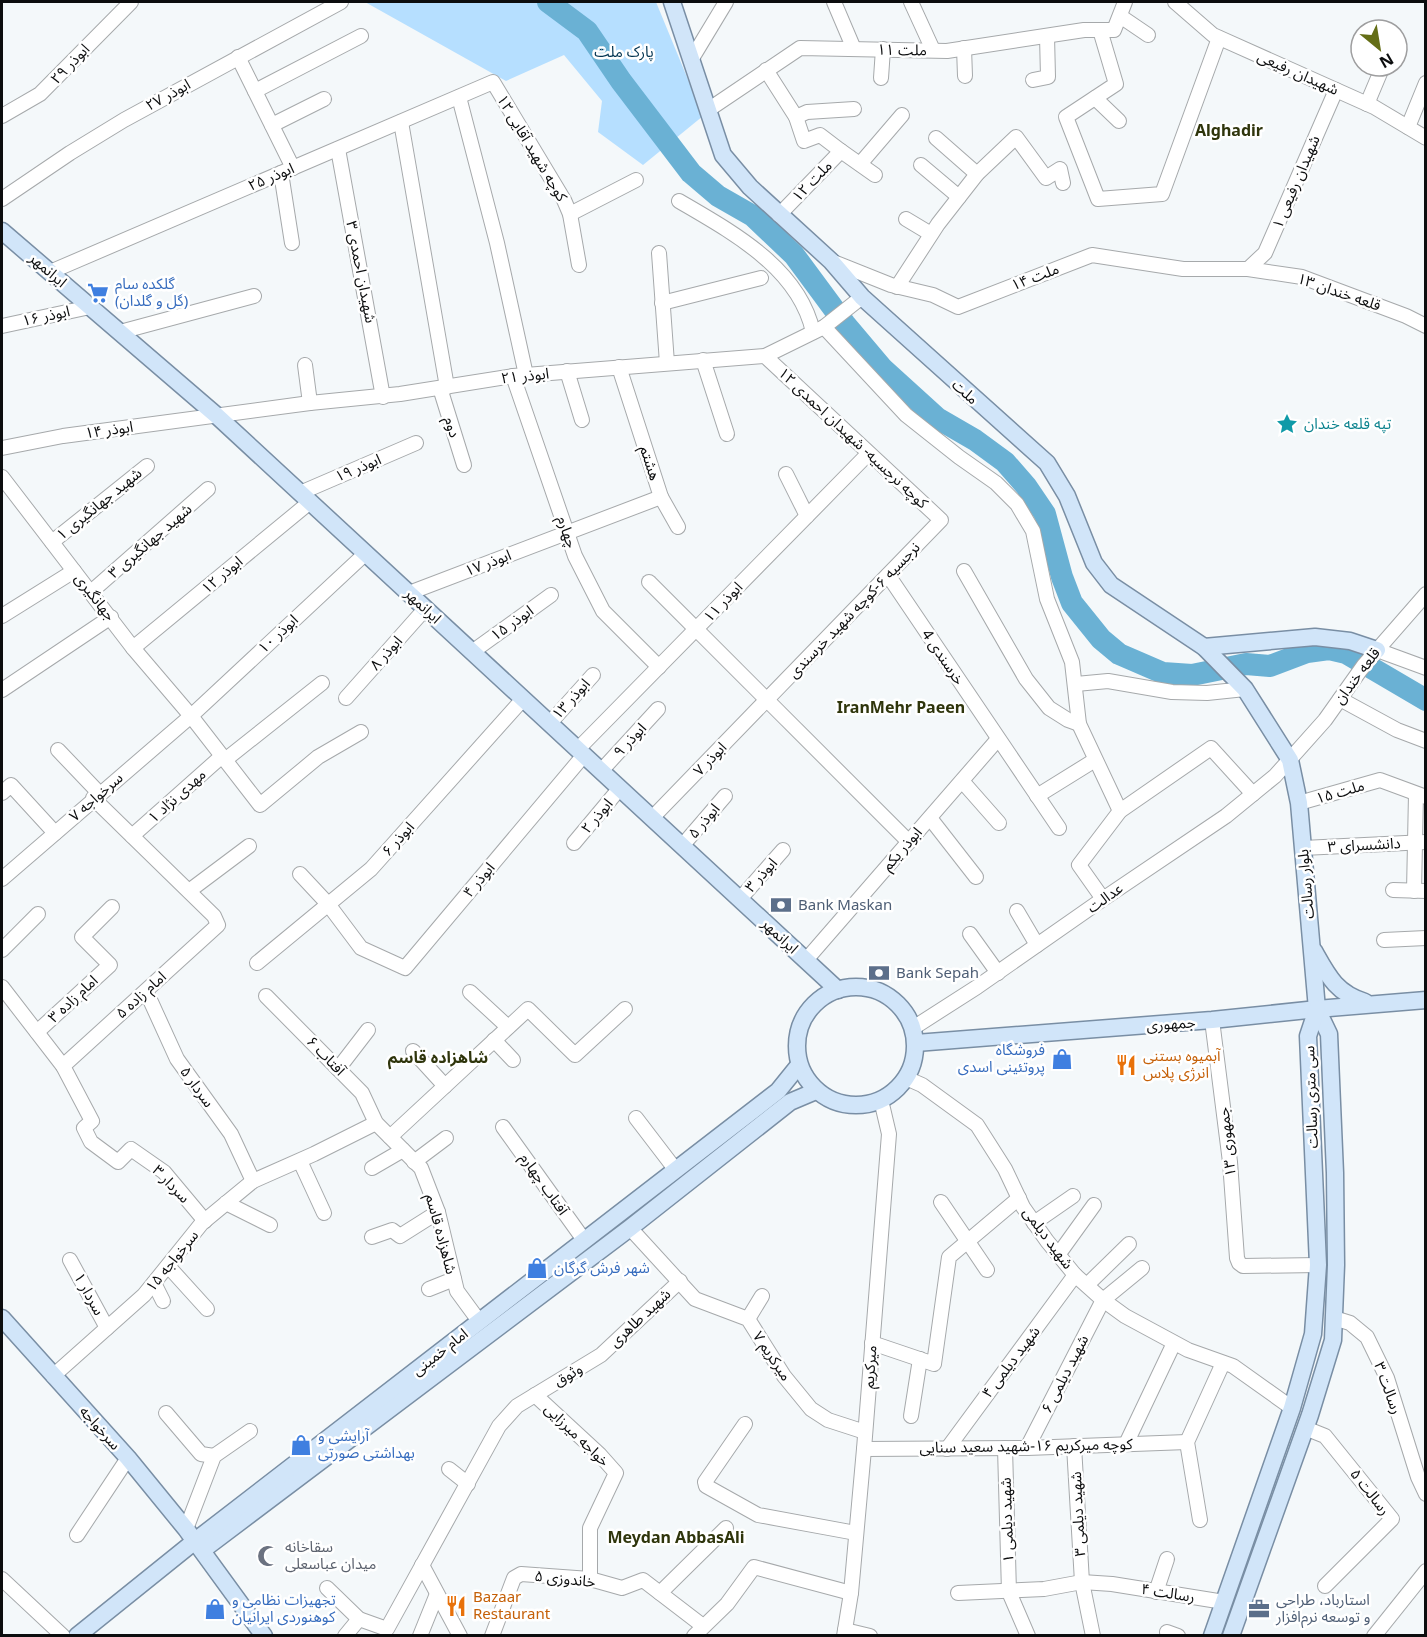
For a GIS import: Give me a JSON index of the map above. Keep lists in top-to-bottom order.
{
  "streets": {
    "main road": [
      "ایرانمهر",
      "ملت",
      "بلوار رسالت",
      "جمهوری",
      "سی متری رسالت",
      "امام خمینی",
      "سرخواجه"
    ],
    "street": [
      "۱۱ ملت",
      "ابوذر ۲۹",
      "شهیدان رفیعی",
      "ابوذر ۲۷",
      "کوچه شهید آقایی ۱۲",
      "ابوذر ۲۵",
      "۱۲ ملت",
      "۱ شهیدان رفیعی",
      "شهیدان احمدی ۳",
      "۱۴ ملت",
      "۱۳ قلعه خندان",
      "۱۶ ابوذر",
      "۲۱ ابوذر",
      "دوم",
      "۱۴ ابوذر",
      "کوچه نرجسیه- شهیدان احمدی ۱۲",
      "هشتم",
      "ابوذر ۱۹",
      "شهید جهانگیری ۱",
      "چهارم",
      "۳ شهید جهانگیری",
      "۱۷ ابوذر",
      "ابوذر ۱۲",
      "جهانگیری",
      "ابوذر ۱۱",
      "نرجسیه ۶-کوچه شهید خرسندی",
      "۱۵ ابوذر",
      "ابوذر ۱۰",
      "۸ ابوذر",
      "خرسندی 4",
      "قلعه خندان",
      "۱۳ ابوذر",
      "۹ ابوذر",
      "۷ ابوذر",
      "۱۵ ملت",
      "۱ مهدی نژاد",
      "سرخواجه ۷",
      "۲ ابوذر",
      "۵ ابوذر",
      "ابوذر ۶",
      "۳ دانشسرای",
      "ابوذر یکم",
      "۳ ابوذر",
      "ابوذر ۴",
      "عدالت",
      "۵ امام زاده",
      "۳ امام زاده",
      "آفتاب ۶",
      "۵ سردار",
      "۱۳ جمهوری",
      "۳ سردار",
      "آفتاب چهارم",
      "شاهزاده قاسم",
      "شهید دیلمی",
      "سرخواجه ۱۵",
      "۱ سردار",
      "شهید طاهری",
      "۷ میرکریم",
      "۴ شهید دیلمی",
      "میرکریم",
      "۶ شهید دیلمی",
      "وثوق",
      "۳ رسالت",
      "خواجه میرزایی",
      "کوچه میرکریم ۱۶-شهید سعید سنایی",
      "۵ رسالت",
      "شهید دیلمی ۳",
      "شهید دیلمی ۱",
      "خاندوزی ۵",
      "۴ رسالت"
    ]
  },
  "crossings": [
    ["۱۱ ملت", "ملت"],
    ["شهیدان رفیعی", "۱ شهیدان رفیعی"],
    ["کوچه شهید آقایی ۱۲", "ابوذر ۲۵"],
    ["ابوذر ۲۵", "ایرانمهر"],
    ["ابوذر ۲۵", "شهیدان احمدی ۳"],
    ["ابوذر ۲۵", "دوم"],
    ["ابوذر ۲۵", "چهارم"],
    ["۱۲ ملت", "ملت"],
    ["۱ شهیدان رفیعی", "۱۴ ملت"],
    ["۱ شهیدان رفیعی", "۱۳ قلعه خندان"],
    ["ایرانمهر", "۱۶ ابوذر"],
    ["ایرانمهر", "۲۱ ابوذر"],
    ["ایرانمهر", "۱۴ ابوذر"],
    ["ایرانمهر", "ابوذر ۱۹"],
    ["ایرانمهر", "۱۷ ابوذر"],
    ["ایرانمهر", "ابوذر ۱۲"],
    ["ایرانمهر", "ابوذر ۱۱"],
    ["ایرانمهر", "۱۵ ابوذر"],
    ["ایرانمهر", "ابوذر ۱۰"],
    ["ایرانمهر", "۸ ابوذر"],
    ["ایرانمهر", "۱۳ ابوذر"],
    ["ایرانمهر", "۹ ابوذر"],
    ["ایرانمهر", "۷ ابوذر"],
    ["ایرانمهر", "۲ ابوذر"],
    ["ایرانمهر", "۵ ابوذر"],
    ["ایرانمهر", "ابوذر ۶"],
    ["ایرانمهر", "ابوذر یکم"],
    ["ایرانمهر", "۳ ابوذر"],
    ["ایرانمهر", "ابوذر ۴"],
    ["ایرانمهر", "عدالت"],
    ["ایرانمهر", "جمهوری"],
    ["ایرانمهر", "شهید دیلمی"],
    ["ایرانمهر", "امام خمینی"],
    ["ایرانمهر", "میرکریم"],
    ["شهیدان احمدی ۳", "۲۱ ابوذر"],
    ["۱۴ ملت", "۱۳ قلعه خندان"],
    ["۱۴ ملت", "ملت"],
    ["۲۱ ابوذر", "ملت"],
    ["۲۱ ابوذر", "دوم"],
    ["۲۱ ابوذر", "۱۴ ابوذر"],
    ["۲۱ ابوذر", "کوچه نرجسیه- شهیدان احمدی ۱۲"],
    ["۲۱ ابوذر", "هشتم"],
    ["۲۱ ابوذر", "چهارم"],
    ["ملت", "قلعه خندان"],
    ["ملت", "بلوار رسالت"],
    ["ملت", "عدالت"],
    ["کوچه نرجسیه- شهیدان احمدی ۱۲", "ابوذر ۱۱"],
    ["کوچه نرجسیه- شهیدان احمدی ۱۲", "نرجسیه ۶-کوچه شهید خرسندی"],
    ["هشتم", "چهارم"],
    ["هشتم", "۱۷ ابوذر"],
    ["ابوذر ۱۹", "ابوذر ۱۲"],
    ["شهید جهانگیری ۱", "جهانگیری"],
    ["چهارم", "۱۷ ابوذر"],
    ["چهارم", "ابوذر ۱۱"],
    ["۳ شهید جهانگیری", "جهانگیری"],
    ["ابوذر ۱۲", "جهانگیری"],
    ["جهانگیری", "ابوذر ۱۰"],
    ["جهانگیری", "۱ مهدی نژاد"],
    ["جهانگیری", "سرخواجه ۷"],
    ["ابوذر ۱۱", "ابوذر ۴"],
    ["نرجسیه ۶-کوچه شهید خرسندی", "خرسندی 4"],
    ["نرجسیه ۶-کوچه شهید خرسندی", "۷ ابوذر"],
    ["ابوذر ۱۰", "سرخواجه ۷"],
    ["خرسندی 4", "ابوذر یکم"],
    ["قلعه خندان", "بلوار رسالت"],
    ["قلعه خندان", "عدالت"],
    ["۱۵ ملت", "بلوار رسالت"],
    ["ابوذر ۶", "ابوذر ۴"],
    ["۳ دانشسرای", "بلوار رسالت"],
    ["بلوار رسالت", "عدالت"],
    ["بلوار رسالت", "جمهوری"],
    ["بلوار رسالت", "سی متری رسالت"],
    ["عدالت", "جمهوری"],
    ["عدالت", "شهید دیلمی"],
    ["عدالت", "امام خمینی"],
    ["عدالت", "میرکریم"],
    ["۵ امام زاده", "۵ سردار"],
    ["۵ امام زاده", "۳ سردار"],
    ["جمهوری", "سی متری رسالت"],
    ["جمهوری", "۱۳ جمهوری"],
    ["جمهوری", "شهید دیلمی"],
    ["جمهوری", "امام خمینی"],
    ["جمهوری", "میرکریم"],
    ["آفتاب ۶", "شاهزاده قاسم"],
    ["آفتاب ۶", "سرخواجه ۱۵"],
    ["۵ سردار", "سرخواجه ۱۵"],
    ["سی متری رسالت", "۱۳ جمهوری"],
    ["سی متری رسالت", "شهید دیلمی"],
    ["سی متری رسالت", "۳ رسالت"],
    ["سی متری رسالت", "۵ رسالت"],
    ["سی متری رسالت", "۴ رسالت"],
    ["۳ سردار", "سرخواجه ۱۵"],
    ["آفتاب چهارم", "امام خمینی"],
    ["شاهزاده قاسم", "سرخواجه ۱۵"],
    ["شاهزاده قاسم", "امام خمینی"],
    ["شهید دیلمی", "امام خمینی"],
    ["شهید دیلمی", "۴ شهید دیلمی"],
    ["شهید دیلمی", "میرکریم"],
    ["شهید دیلمی", "۶ شهید دیلمی"],
    ["سرخواجه ۱۵", "۱ سردار"],
    ["سرخواجه ۱۵", "سرخواجه"],
    ["شهید طاهری", "۷ میرکریم"],
    ["شهید طاهری", "وثوق"],
    ["امام خمینی", "۷ میرکریم"],
    ["امام خمینی", "میرکریم"],
    ["امام خمینی", "سرخواجه"],
    ["۷ میرکریم", "میرکریم"],
    ["۴ شهید دیلمی", "کوچه میرکریم ۱۶-شهید سعید سنایی"],
    ["میرکریم", "کوچه میرکریم ۱۶-شهید سعید سنایی"],
    ["۶ شهید دیلمی", "کوچه میرکریم ۱۶-شهید سعید سنایی"],
    ["وثوق", "خواجه میرزایی"],
    ["خواجه میرزایی", "خاندوزی ۵"],
    ["کوچه میرکریم ۱۶-شهید سعید سنایی", "شهید دیلمی ۳"],
    ["کوچه میرکریم ۱۶-شهید سعید سنایی", "شهید دیلمی ۱"],
    ["شهید دیلمی ۳", "۴ رسالت"],
    ["شهید دیلمی ۱", "۴ رسالت"]
  ],
  "districts": [
    "Alghadir",
    "IranMehr Paeen",
    "شاهزاده قاسم",
    "Meydan AbbasAli"
  ],
  "parks": ["پارک ملت"],
  "places": {
    "supermarket": ["گلکده سام (گل و گلدان)"],
    "place": ["تپه قلعه خندان"],
    "bank": ["Bank Maskan", "Bank Sepah"],
    "shop": [
      "فروشگاه پروتئینی اسدی",
      "شهر فرش گرگان",
      "آرایشی و بهداشتی صورتی",
      "تجهیزات نظامی و کوهنوردی ایرانیان"
    ],
    "restaurant": ["آبمیوه بستنی انرژی پلاس", "Bazaar Restaurant"],
    "mosque": ["سقاخانه میدان عباسعلی"],
    "office": ["استارباد، طراحی و توسعه نرم‌افزار"]
  },
  "north": "bottom right"
}
